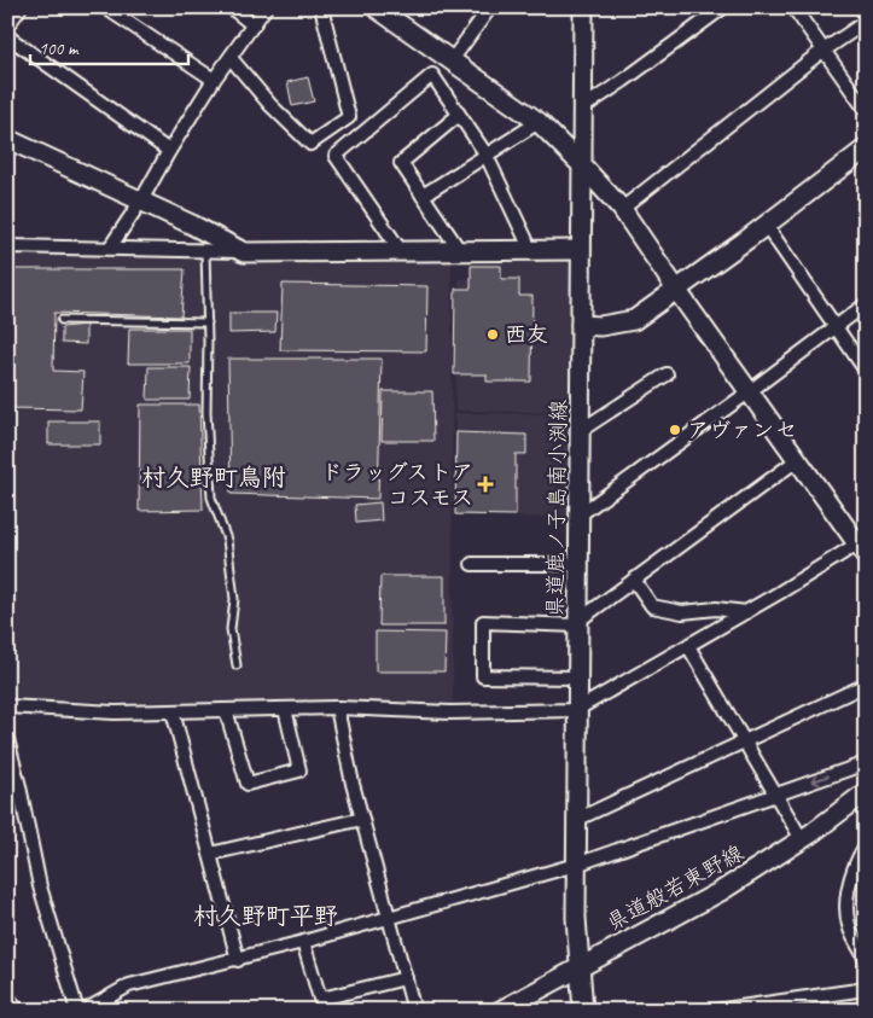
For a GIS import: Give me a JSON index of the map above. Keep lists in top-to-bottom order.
{
  "streets": {
    "street": ["県道鹿ノ子島南小渕線", "県道般若東野線"]
  },
  "crossings": [
    ["県道鹿ノ子島南小渕線", "県道般若東野線"]
  ],
  "districts": ["村久野町鳥附", "村久野町平野"],
  "places": {
    "other": ["西友", "アヴァンセ"],
    "health": ["ドラッグストア コスモス"]
  },
  "scale_bar": "100 m"
}
